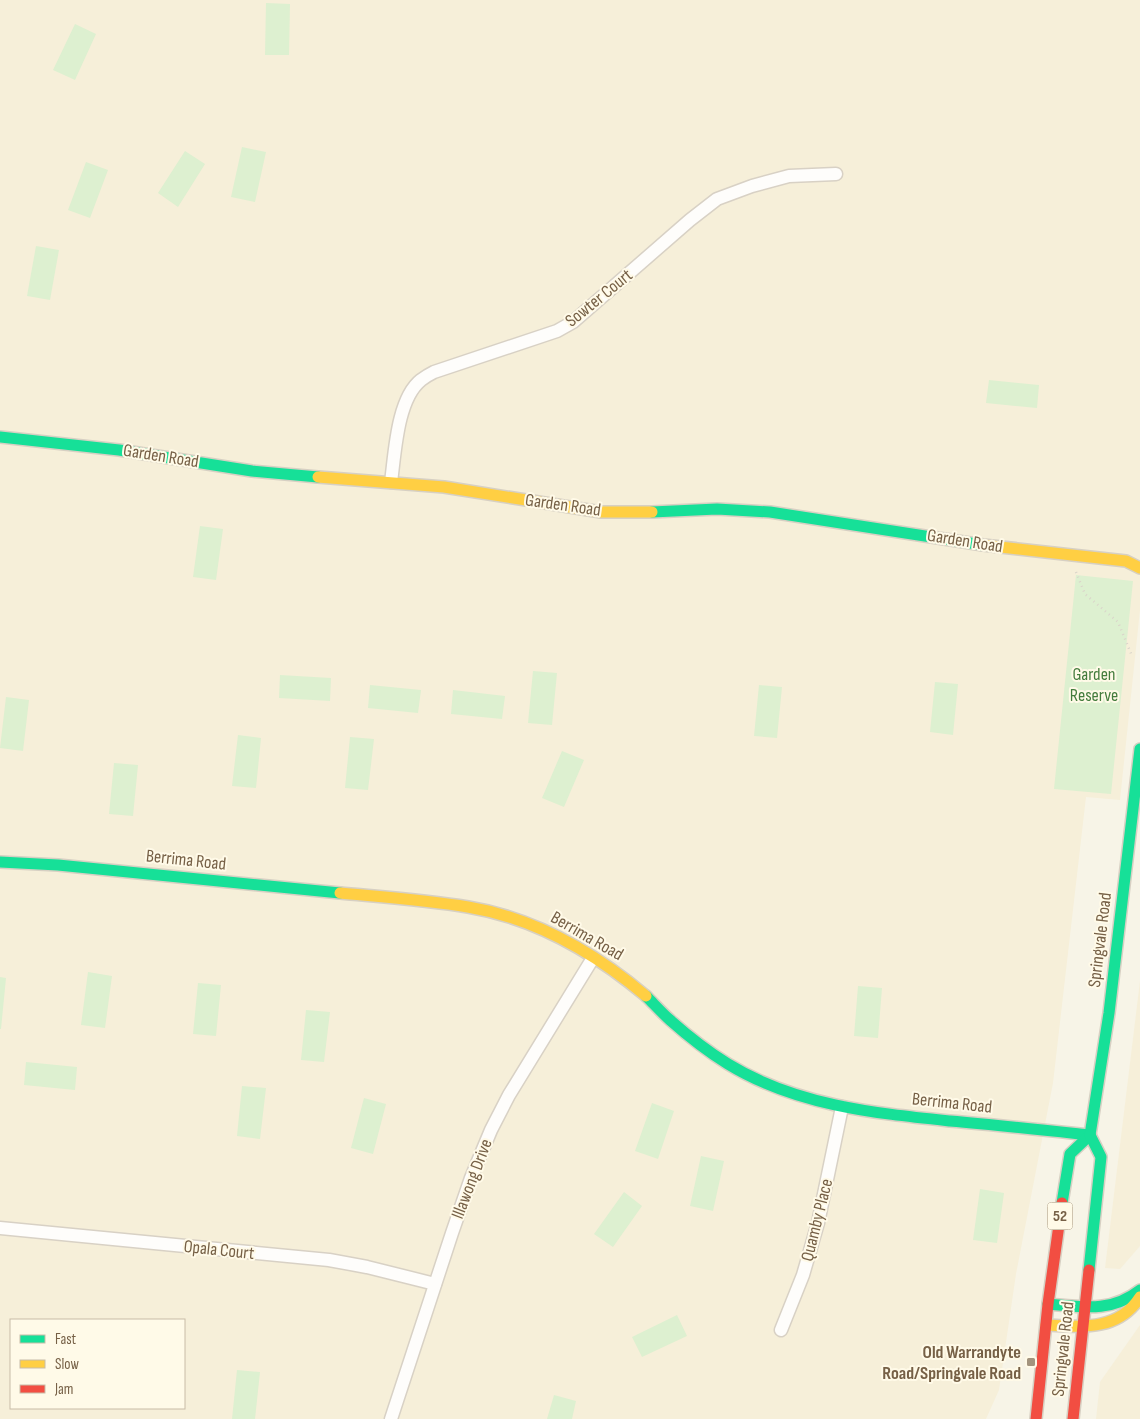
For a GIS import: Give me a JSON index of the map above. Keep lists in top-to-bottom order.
{
  "streets": {
    "street": [
      "Sowter Court",
      "Garden Road",
      "Berrima Road",
      "Springvale Road",
      "Illawong Drive",
      "52",
      "Quamby Place",
      "Opala Court"
    ]
  },
  "crossings": [
    ["Sowter Court", "Garden Road"],
    ["Berrima Road", "Springvale Road"],
    ["Berrima Road", "Illawong Drive"],
    ["Berrima Road", "Quamby Place"],
    ["Illawong Drive", "Opala Court"]
  ],
  "parks": ["Garden Reserve"],
  "places": {
    "transit": ["Old Warrandyte Road/Springvale Road"]
  },
  "legend": ["Fast", "Slow", "Jam"]
}
